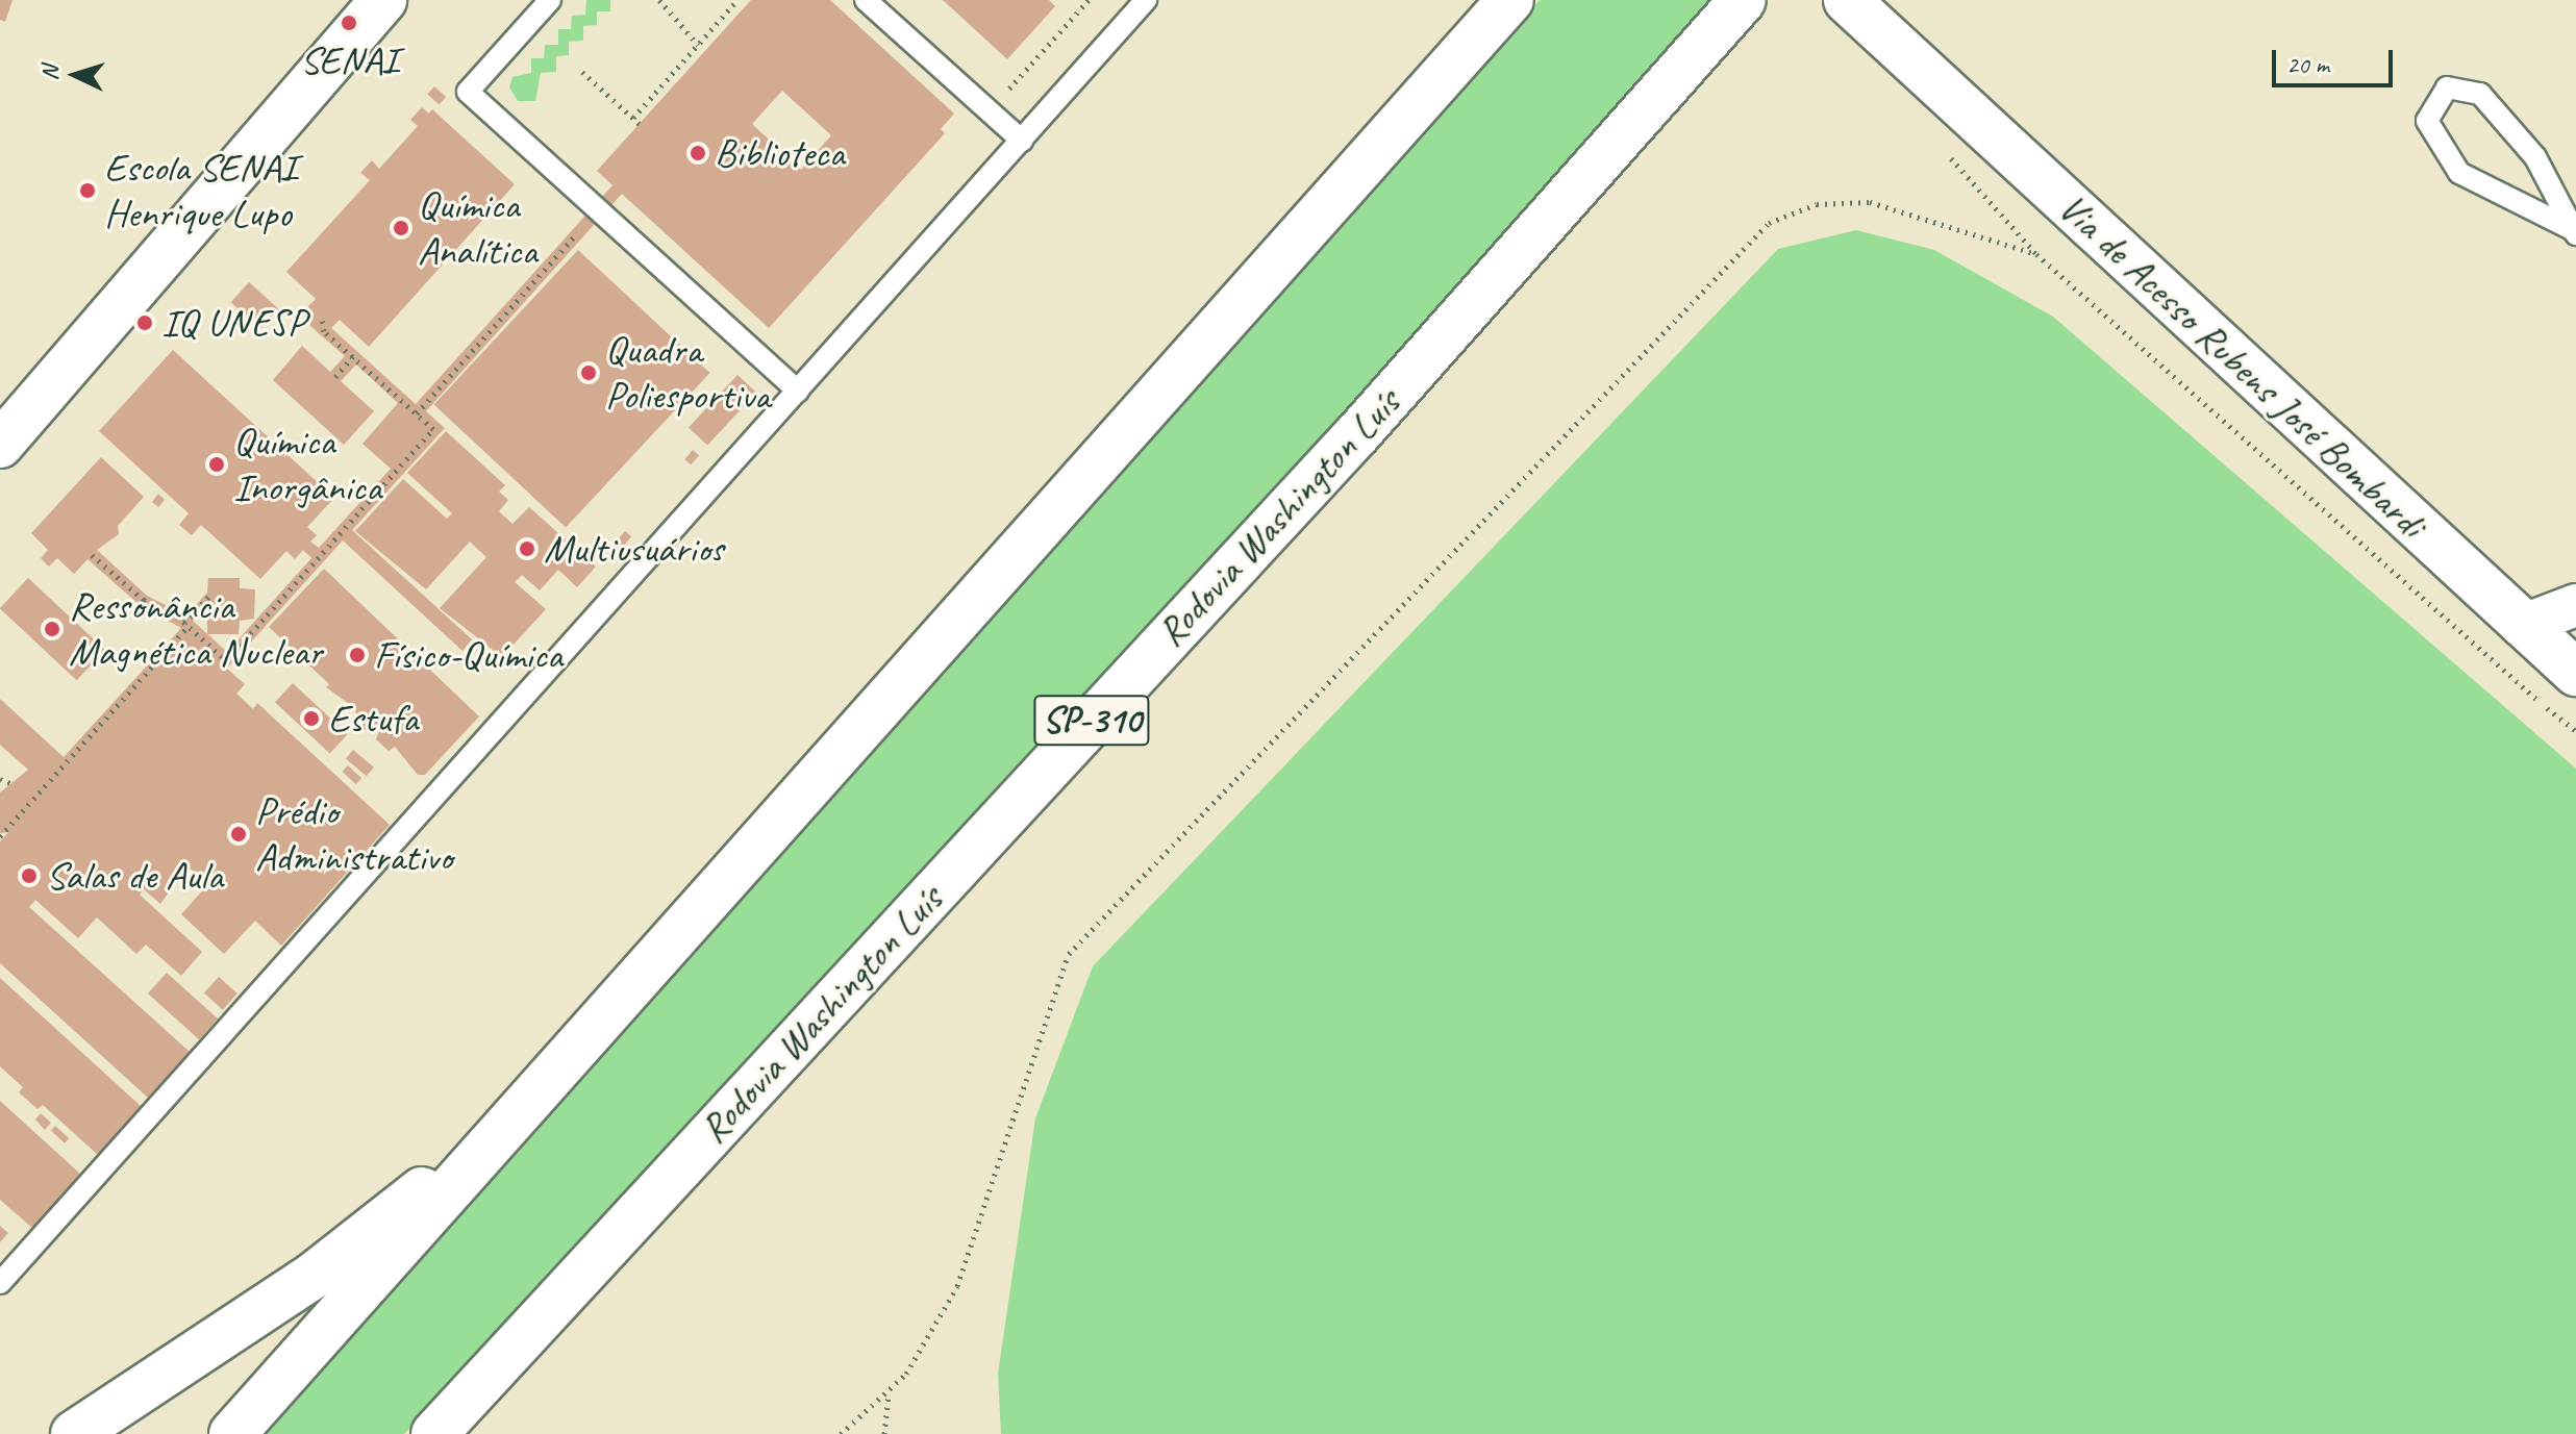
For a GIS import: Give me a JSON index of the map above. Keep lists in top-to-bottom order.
{
  "streets": {
    "main road": ["Via de Acesso Rubens José Bombardi", "Rodovia Washington Luís", "SP-310"]
  },
  "places": [
    "SENAI",
    "Biblioteca",
    "Escola SENAI Henrique Lupo",
    "Química Analítica",
    "IQ UNESP",
    "Quadra Poliesportiva",
    "Química Inorgânica",
    "Multiusuários",
    "Ressonância Magnética Nuclear",
    "Físico-Química",
    "Estufa",
    "Prédio Administrativo",
    "Salas de Aula"
  ],
  "scale_bar": "20 m",
  "north": "left"
}
